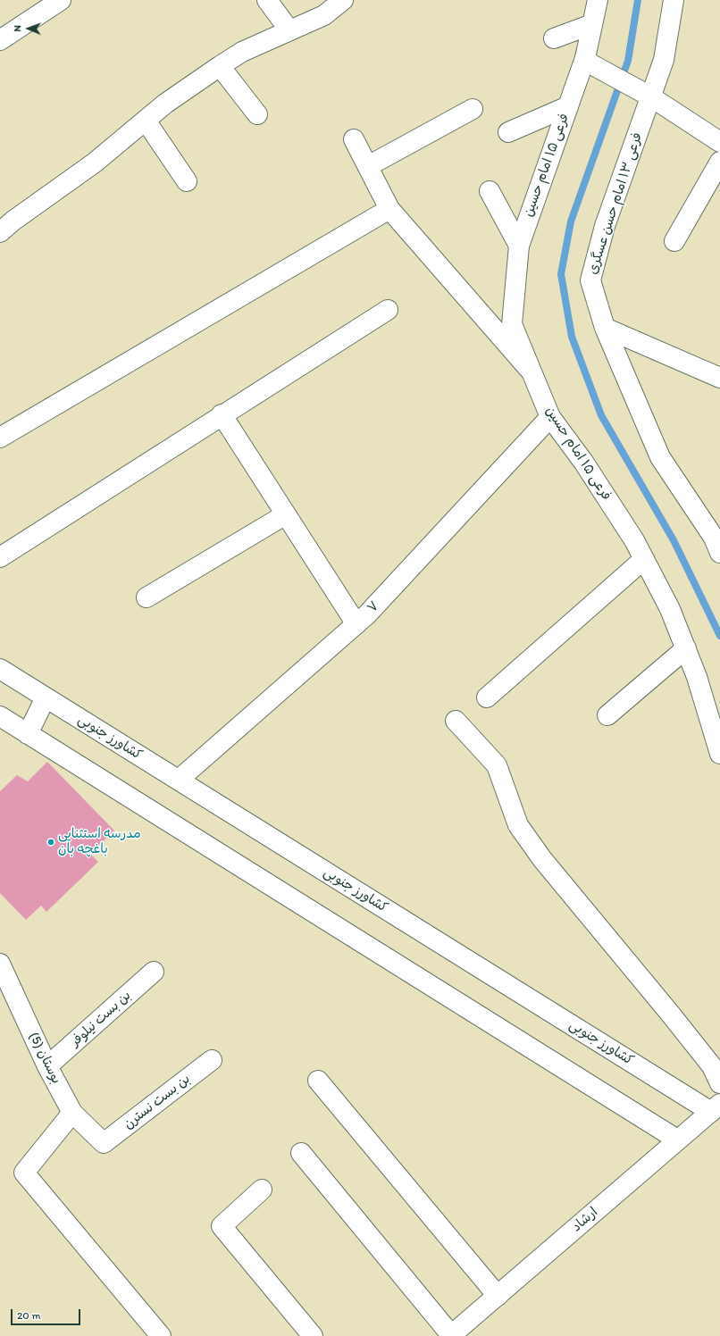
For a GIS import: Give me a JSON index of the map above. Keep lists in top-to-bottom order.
{
  "streets": {
    "street": [
      "فرعی ۱۵ امام حسین",
      "فرعی ۱۳ امام حسن عسگری",
      "۷",
      "کشاورز جنوبی",
      "بن بست نیلوفر",
      "بوستان (5)",
      "بن بست نسترن",
      "ارشاد"
    ]
  },
  "crossings": [
    ["فرعی ۱۵ امام حسین", "۷"],
    ["۷", "کشاورز جنوبی"],
    ["کشاورز جنوبی", "ارشاد"],
    ["بن بست نیلوفر", "بوستان (5)"],
    ["بوستان (5)", "بن بست نسترن"]
  ],
  "places": ["مدرسه استثنایی باغچه بان"],
  "scale_bar": "20 m",
  "north": "left"
}
